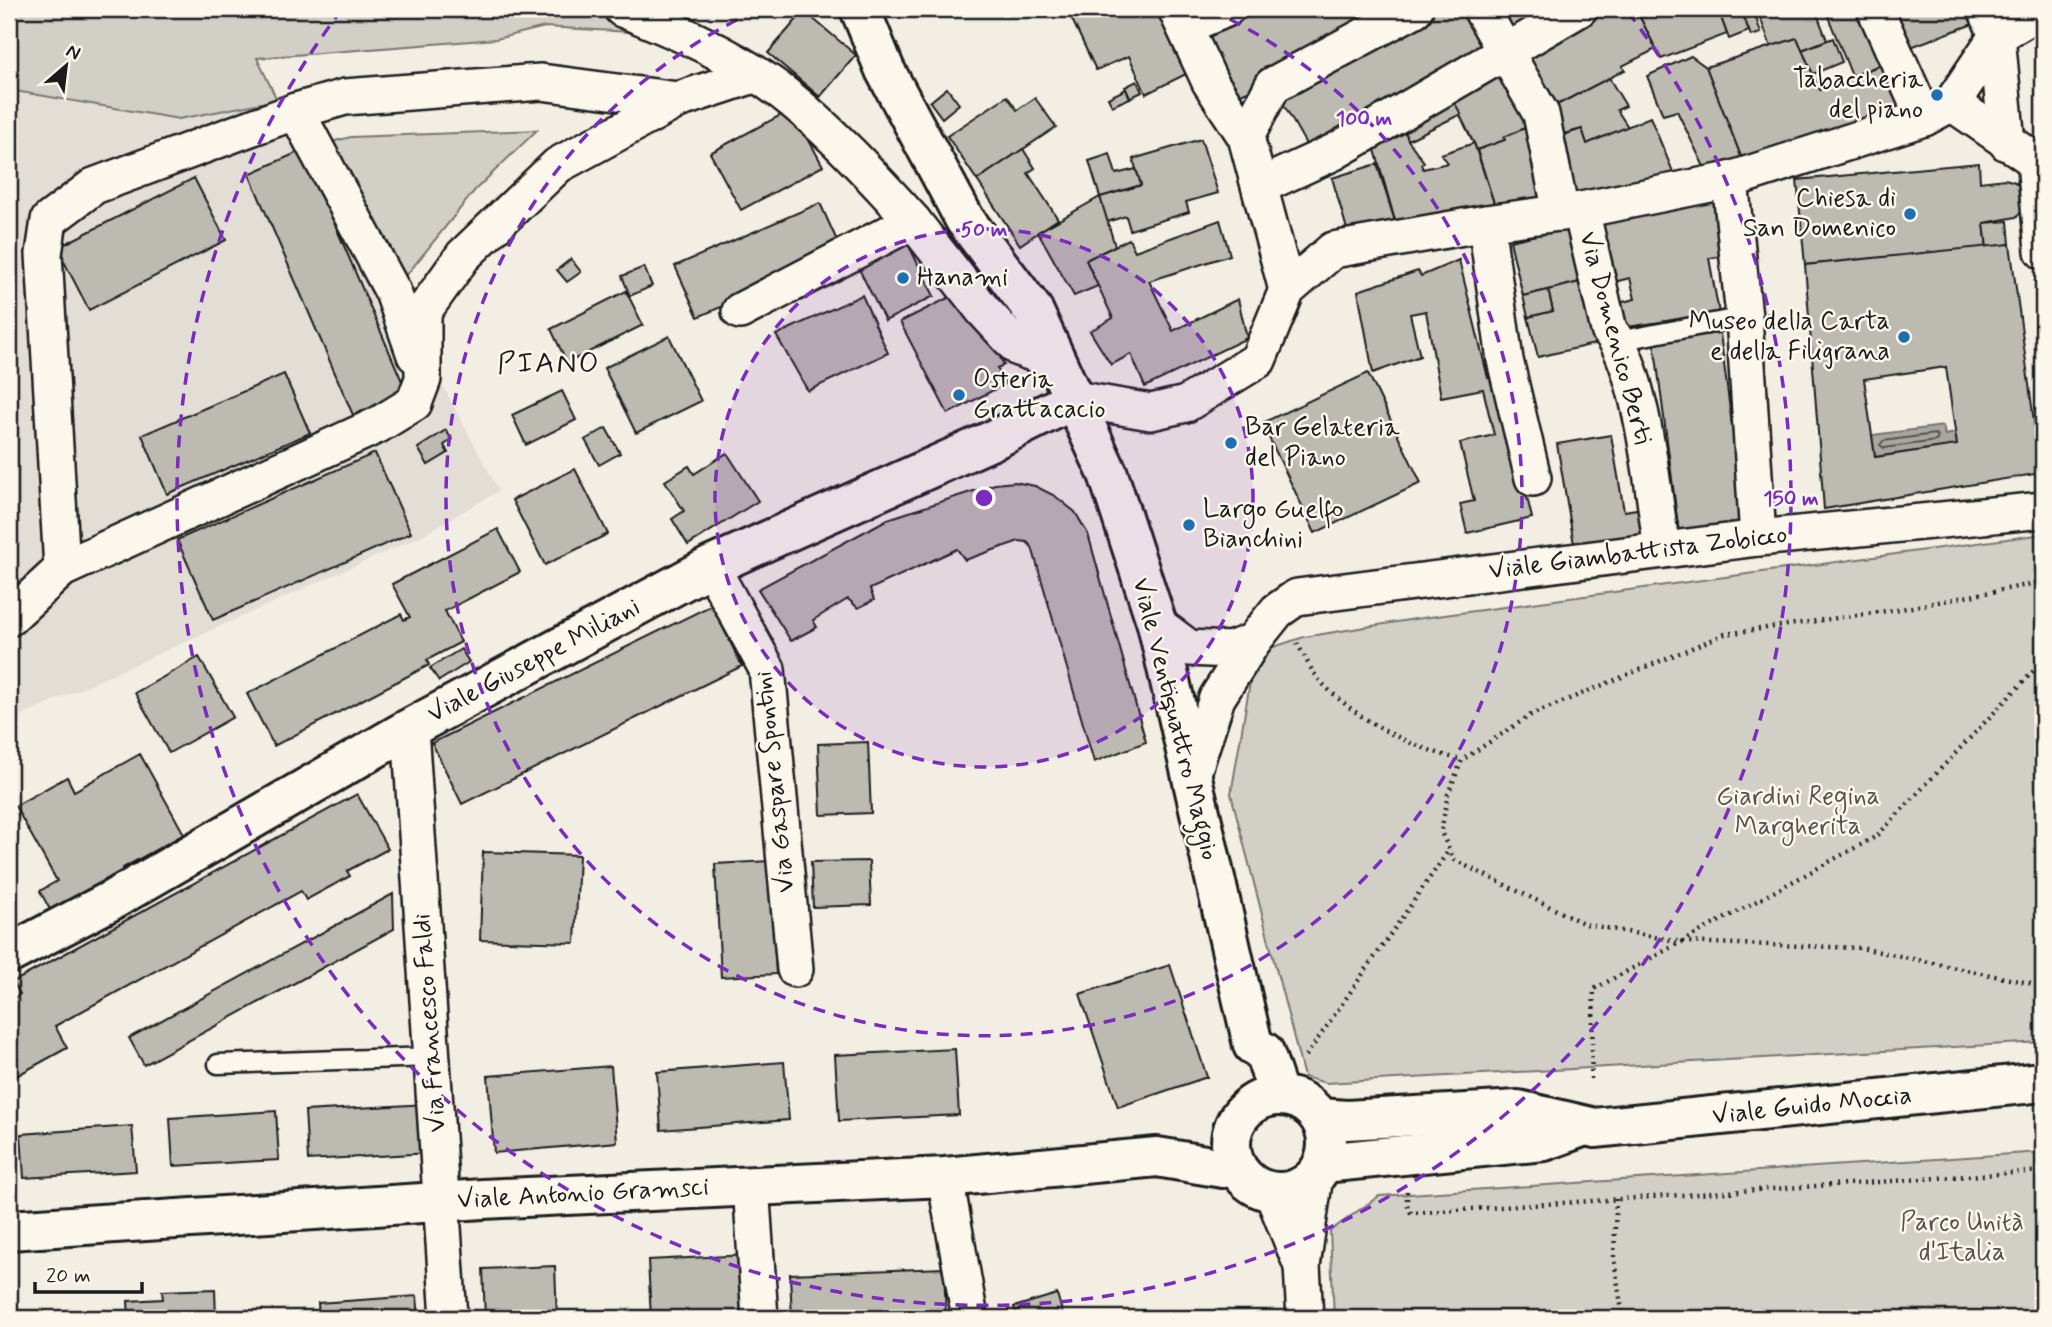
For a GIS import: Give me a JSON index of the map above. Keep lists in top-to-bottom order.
{
  "streets": {
    "main road": [
      "Viale Giuseppe Miliani",
      "Viale Ventiquattro Maggio",
      "Viale Guido Moccia",
      "Viale Antonio Gramsci"
    ],
    "street": [
      "Via Domenico Berti",
      "Viale Giambattista Zobicco",
      "Via Gaspare Spontini",
      "Via Francesco Faldi"
    ]
  },
  "crossings": [
    ["Via Domenico Berti", "Viale Giambattista Zobicco"],
    ["Viale Giambattista Zobicco", "Viale Ventiquattro Maggio"],
    ["Viale Giuseppe Miliani", "Viale Ventiquattro Maggio"],
    ["Viale Giuseppe Miliani", "Via Gaspare Spontini"],
    ["Viale Giuseppe Miliani", "Via Francesco Faldi"],
    ["Viale Ventiquattro Maggio", "Viale Guido Moccia"],
    ["Viale Ventiquattro Maggio", "Viale Antonio Gramsci"],
    ["Via Francesco Faldi", "Viale Antonio Gramsci"],
    ["Viale Guido Moccia", "Viale Antonio Gramsci"]
  ],
  "districts": ["PIANO"],
  "parks": ["Giardini Regina Margherita", "Parco Unità d'Italia"],
  "places": [
    "Tabaccheria del piano",
    "Chiesa di San Domenico",
    "Hanami",
    "Museo della Carta e della Filigrana",
    "Osteria Grattacacio",
    "Bar Gelateria del Piano",
    "Largo Guelfo Bianchini"
  ],
  "scale_bar": "20 m",
  "north": "top right",
  "rings": ["100 m", "50 m", "150 m"]
}
